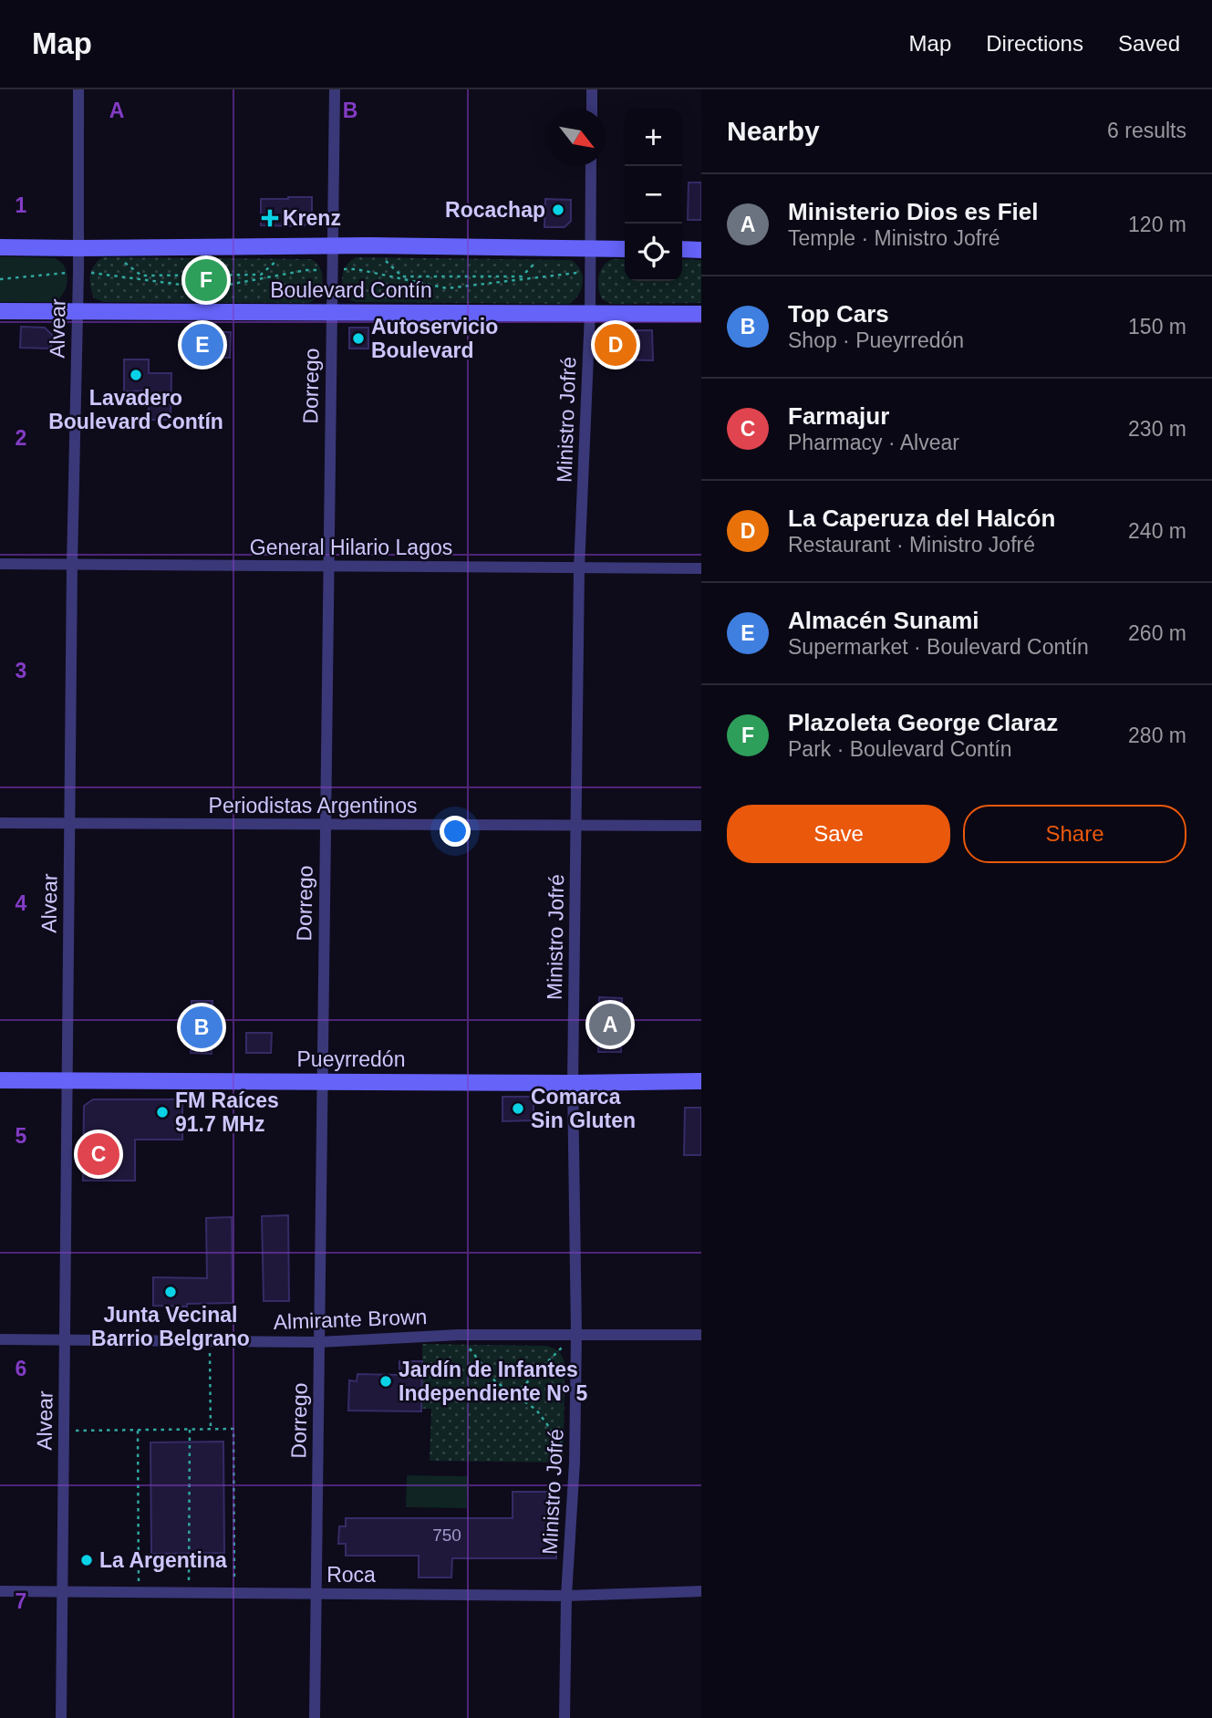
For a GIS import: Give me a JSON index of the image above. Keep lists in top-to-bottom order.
{
  "streets": {
    "main road": ["Boulevard Contín", "Pueyrredón"],
    "street": [
      "Alvear",
      "Dorrego",
      "Ministro Jofré",
      "General Hilario Lagos",
      "Periodistas Argentinos",
      "Almirante Brown",
      "Roca"
    ]
  },
  "crossings": [
    ["Boulevard Contín", "Alvear"],
    ["Boulevard Contín", "Dorrego"],
    ["Boulevard Contín", "Ministro Jofré"],
    ["Alvear", "General Hilario Lagos"],
    ["Alvear", "Periodistas Argentinos"],
    ["Alvear", "Pueyrredón"],
    ["Alvear", "Almirante Brown"],
    ["Alvear", "Roca"],
    ["Dorrego", "General Hilario Lagos"],
    ["Dorrego", "Periodistas Argentinos"],
    ["Dorrego", "Pueyrredón"],
    ["Dorrego", "Almirante Brown"],
    ["Dorrego", "Roca"],
    ["Ministro Jofré", "General Hilario Lagos"],
    ["Ministro Jofré", "Periodistas Argentinos"],
    ["Ministro Jofré", "Pueyrredón"],
    ["Ministro Jofré", "Almirante Brown"],
    ["Ministro Jofré", "Roca"]
  ],
  "places": {
    "other": [
      "Rocachap",
      "Autoservicio Boulevard",
      "Lavadero Boulevard Contín",
      "Comarca Sin Gluten",
      "FM Raíces 91.7 MHz",
      "Junta Vecinal Barrio Belgrano",
      "Jardín de Infantes Independiente N° 5",
      "La Argentina"
    ],
    "health": ["Krenz"]
  },
  "house_numbers": ["750"],
  "north": "bottom right",
  "page": {
    "header": "Map",
    "nav": ["Map", "Directions", "Saved"],
    "heading": ["Nearby", "6 results"],
    "map_buttons": ["+", "−"],
    "list": [
      {
        "mark": "A",
        "name": "Ministerio Dios es Fiel",
        "note": "Temple · Ministro Jofré",
        "value": "120 m"
      },
      {
        "mark": "B",
        "name": "Top Cars",
        "note": "Shop · Pueyrredón",
        "value": "150 m"
      },
      {
        "mark": "C",
        "name": "Farmajur",
        "note": "Pharmacy · Alvear",
        "value": "230 m"
      },
      {
        "mark": "D",
        "name": "La Caperuza del Halcón",
        "note": "Restaurant · Ministro Jofré",
        "value": "240 m"
      },
      {
        "mark": "E",
        "name": "Almacén Sunami",
        "note": "Supermarket · Boulevard Contín",
        "value": "260 m"
      },
      {
        "mark": "F",
        "name": "Plazoleta George Claraz",
        "note": "Park · Boulevard Contín",
        "value": "280 m"
      }
    ],
    "pins": [
      "F",
      "D",
      "E",
      "A",
      "B",
      "C"
    ],
    "buttons": ["Save", "Share"]
  },
  "grid": {
    "columns": ["A", "B"],
    "rows": [
      "1",
      "2",
      "3",
      "4",
      "5",
      "6",
      "7"
    ]
  }
}
